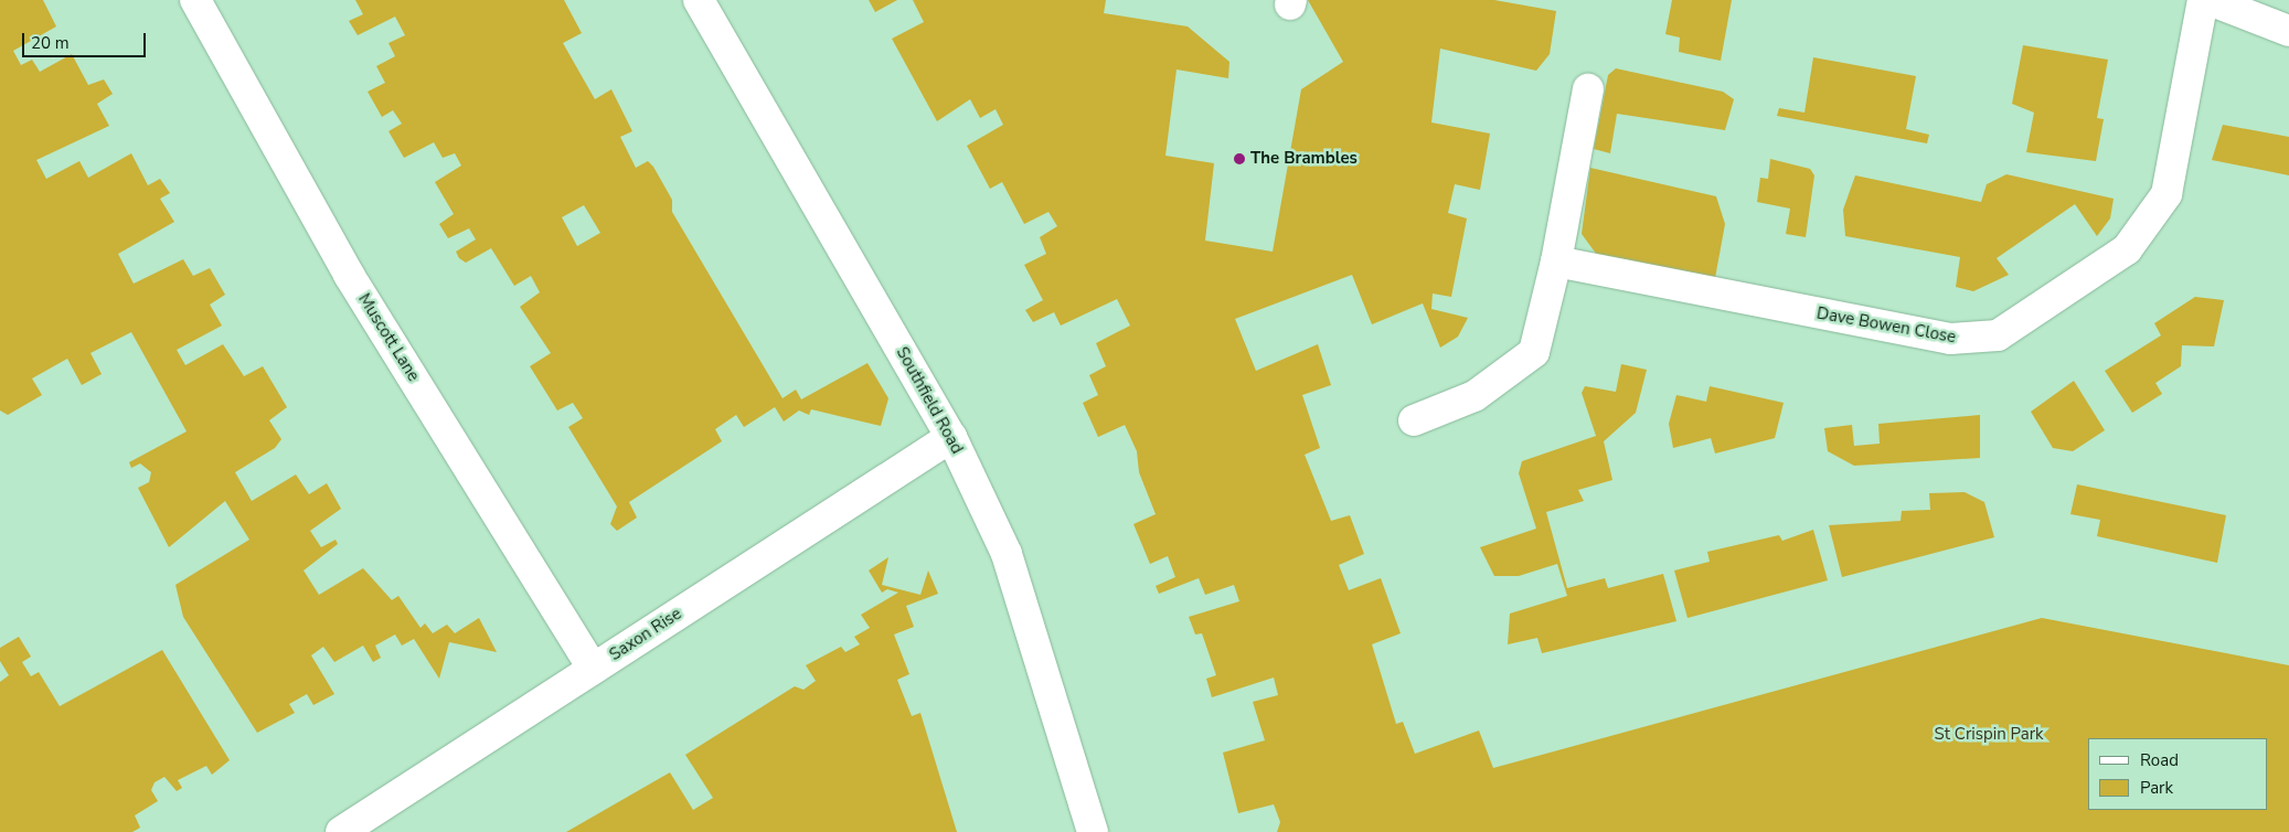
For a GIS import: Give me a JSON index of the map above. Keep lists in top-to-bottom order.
{
  "streets": {
    "street": [
      "Dave Bowen Close",
      "Muscott Lane",
      "Southfield Road",
      "Saxon Rise"
    ]
  },
  "crossings": [
    ["Muscott Lane", "Saxon Rise"],
    ["Southfield Road", "Saxon Rise"]
  ],
  "parks": ["St Crispin Park"],
  "places": ["The Brambles"],
  "legend": ["Road", "Park"],
  "scale_bar": "20 m"
}
